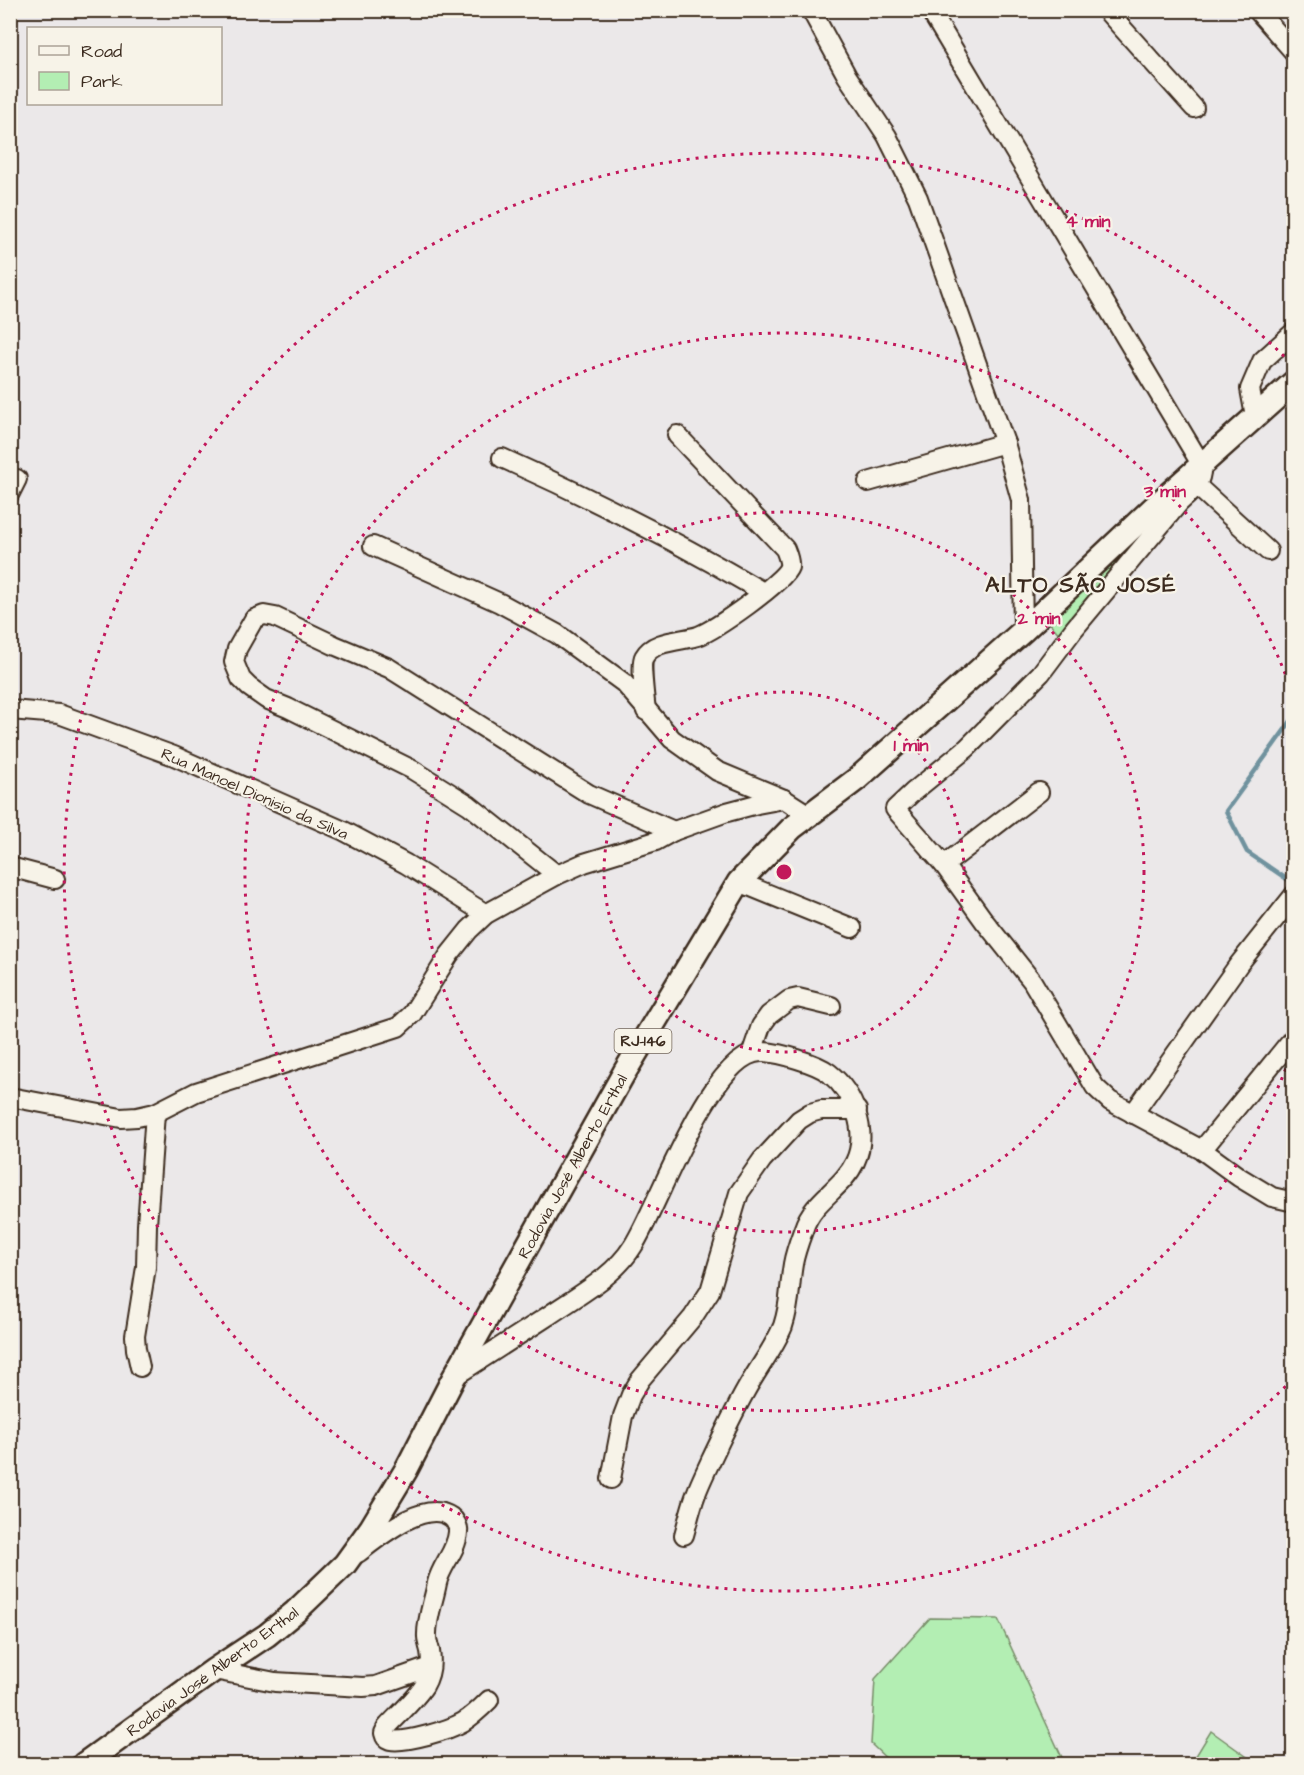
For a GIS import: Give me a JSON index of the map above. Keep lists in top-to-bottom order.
{
  "streets": {
    "main road": ["RJ-146", "Rodovia José Alberto Erthal"],
    "street": ["Rua Manoel Dionisio da Silva"]
  },
  "districts": ["ALTO SÃO JOSÉ"],
  "legend": ["Road", "Park"],
  "rings": [
    "4 min",
    "3 min",
    "2 min",
    "1 min"
  ]
}
